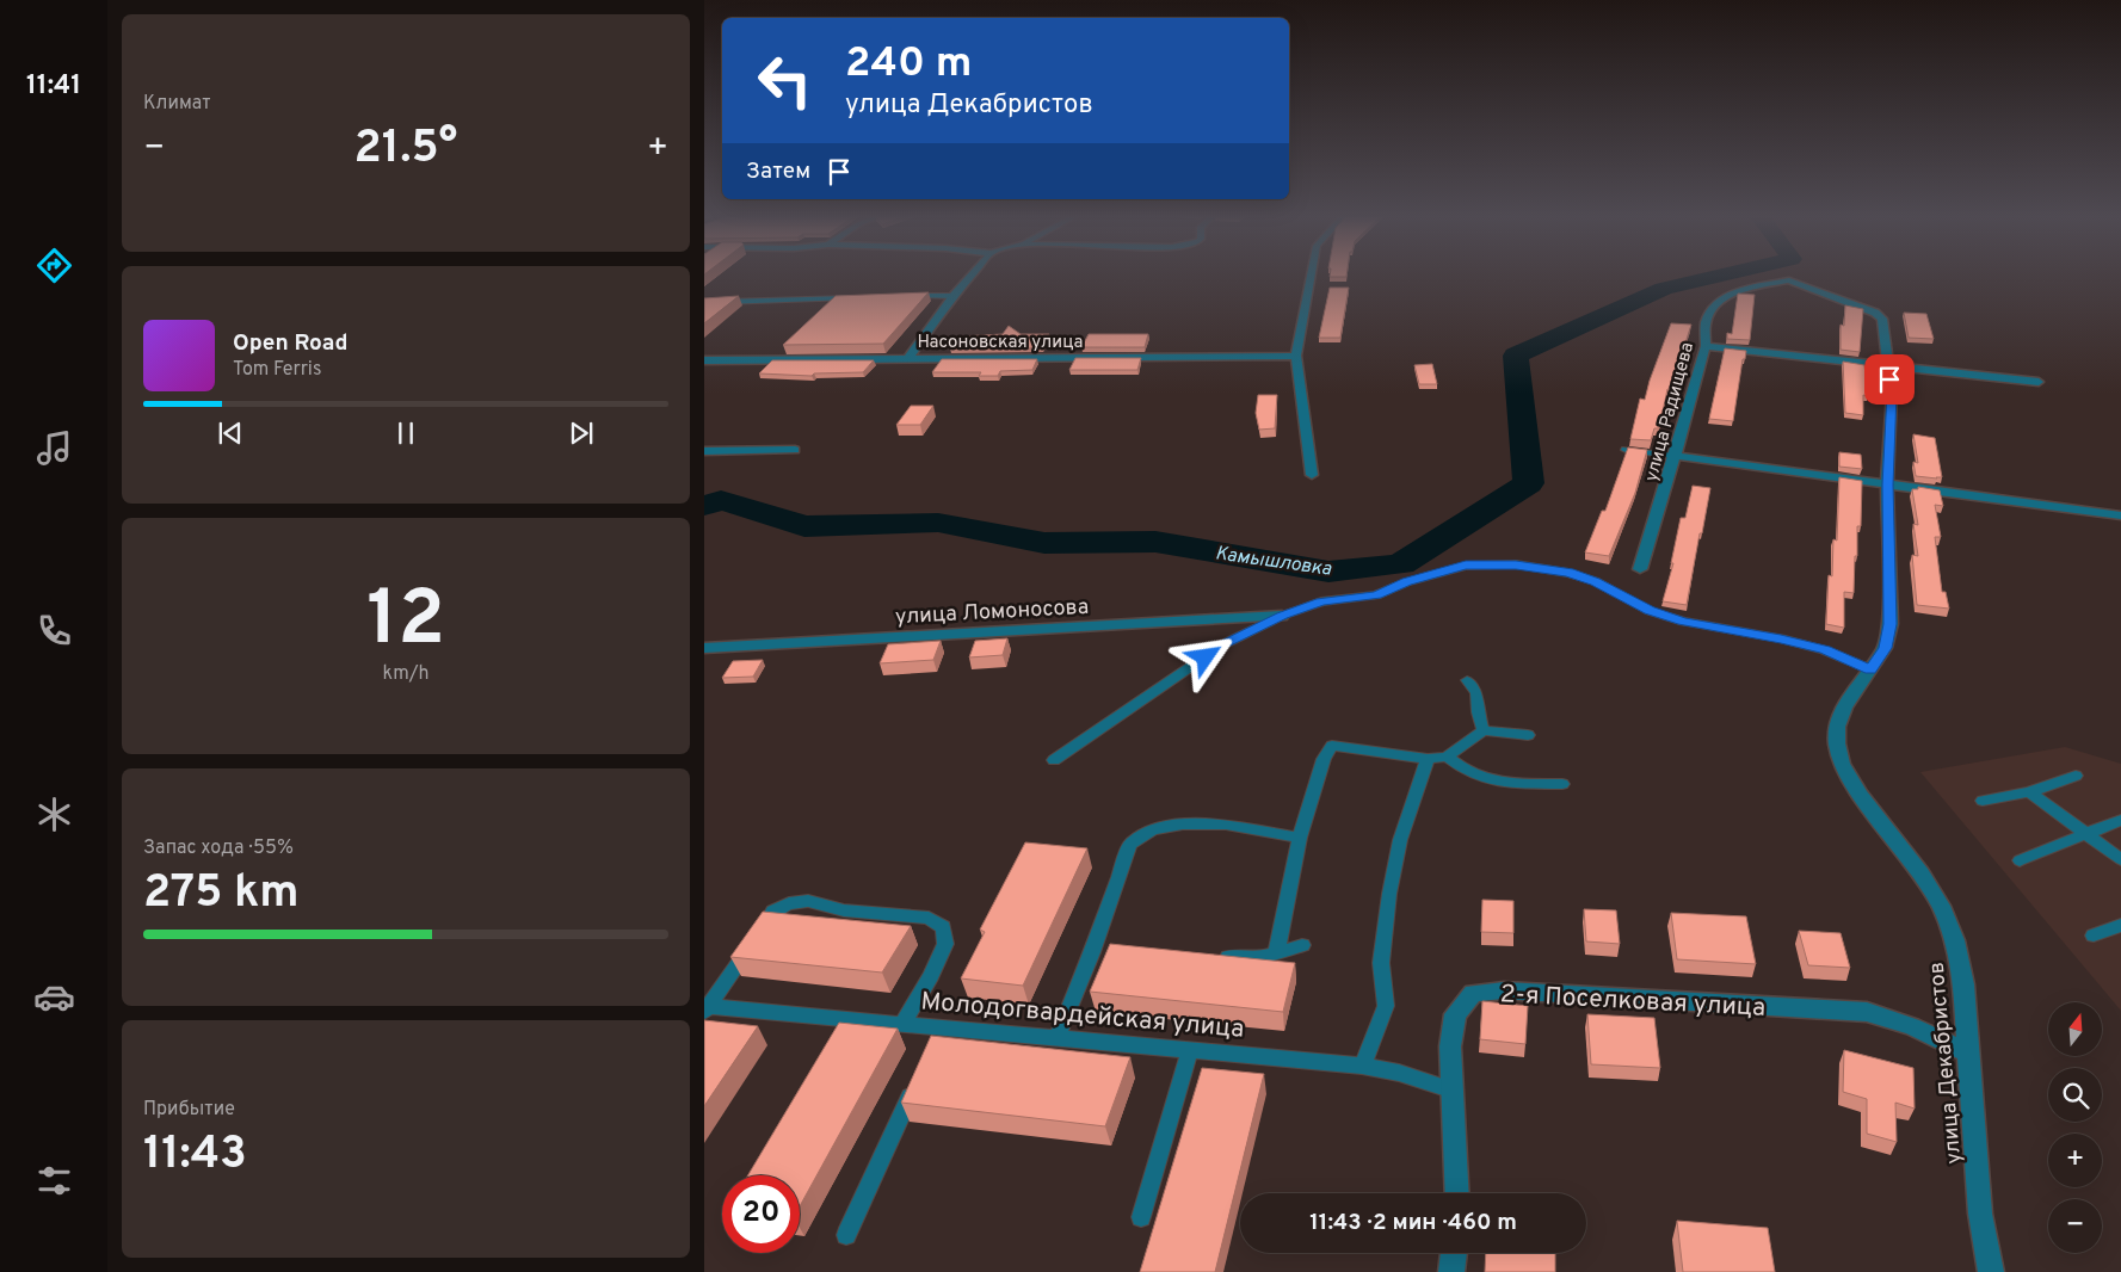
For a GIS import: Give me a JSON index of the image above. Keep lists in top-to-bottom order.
{
  "streets": {
    "street": [
      "Насоновская улица",
      "улица Радищева",
      "улица Ломоносова",
      "2-я Поселковая улица",
      "улица Декабристов"
    ],
    "lane": ["Молодогвардейская улица"]
  },
  "crossings": [
    ["улица Радищева", "улица Декабристов"],
    ["2-я Поселковая улица", "Молодогвардейская улица"],
    ["2-я Поселковая улица", "улица Декабристов"]
  ],
  "water": ["Камышловка"],
  "north": "top",
  "page": {
    "tabs": "11:41",
    "tile": [
      "Климат",
      ["12", "km/h"],
      ["Запас хода · 55%", "275 km"],
      ["Прибытие", "11:43"]
    ],
    "turn": ["240 m", "улица Декабристов"],
    "heat": ["−", "21.5°", "+"],
    "then": "Затем",
    "song": ["Open Road", "Tom Ferris"],
    "map_buttons": ["+", "−"],
    "limit": "20",
    "trip": "11:43 · 2 мин · 460 m"
  }
}
